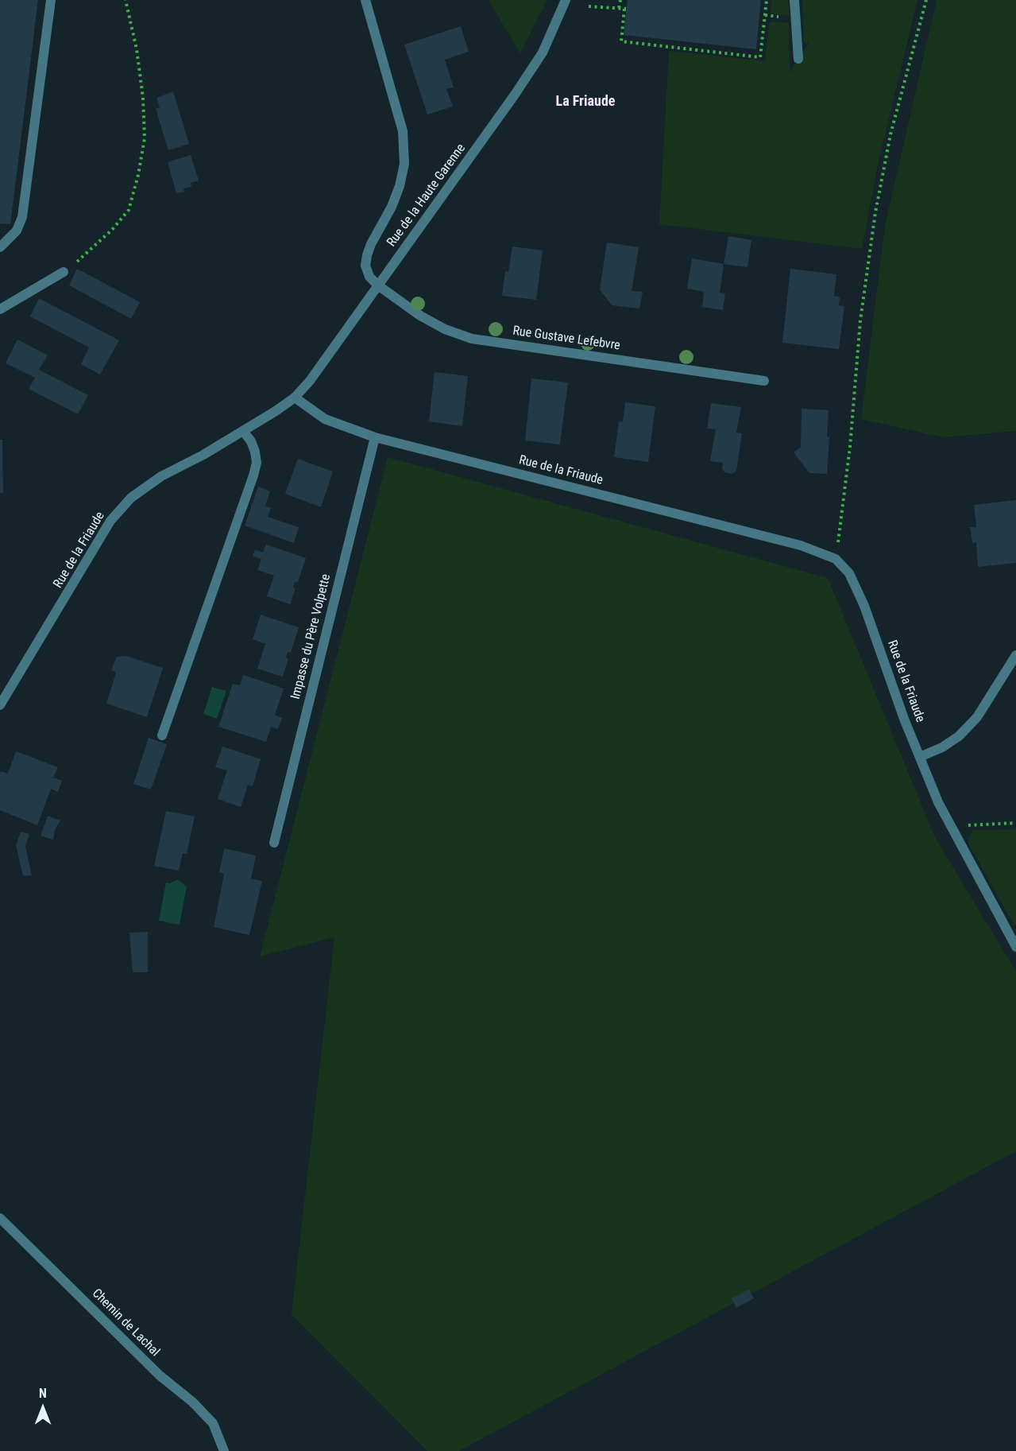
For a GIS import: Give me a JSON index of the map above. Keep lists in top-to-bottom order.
{
  "streets": {
    "street": [
      "Rue de la Haute Garenne",
      "Rue Gustave Lefebvre",
      "Rue de la Friaude",
      "Impasse du Père Volpette",
      "Chemin de Lachal"
    ]
  },
  "crossings": [
    ["Rue de la Haute Garenne", "Rue Gustave Lefebvre"],
    ["Rue de la Haute Garenne", "Rue de la Friaude"],
    ["Rue de la Friaude", "Impasse du Père Volpette"]
  ],
  "districts": ["La Friaude"],
  "north": "top"
}
